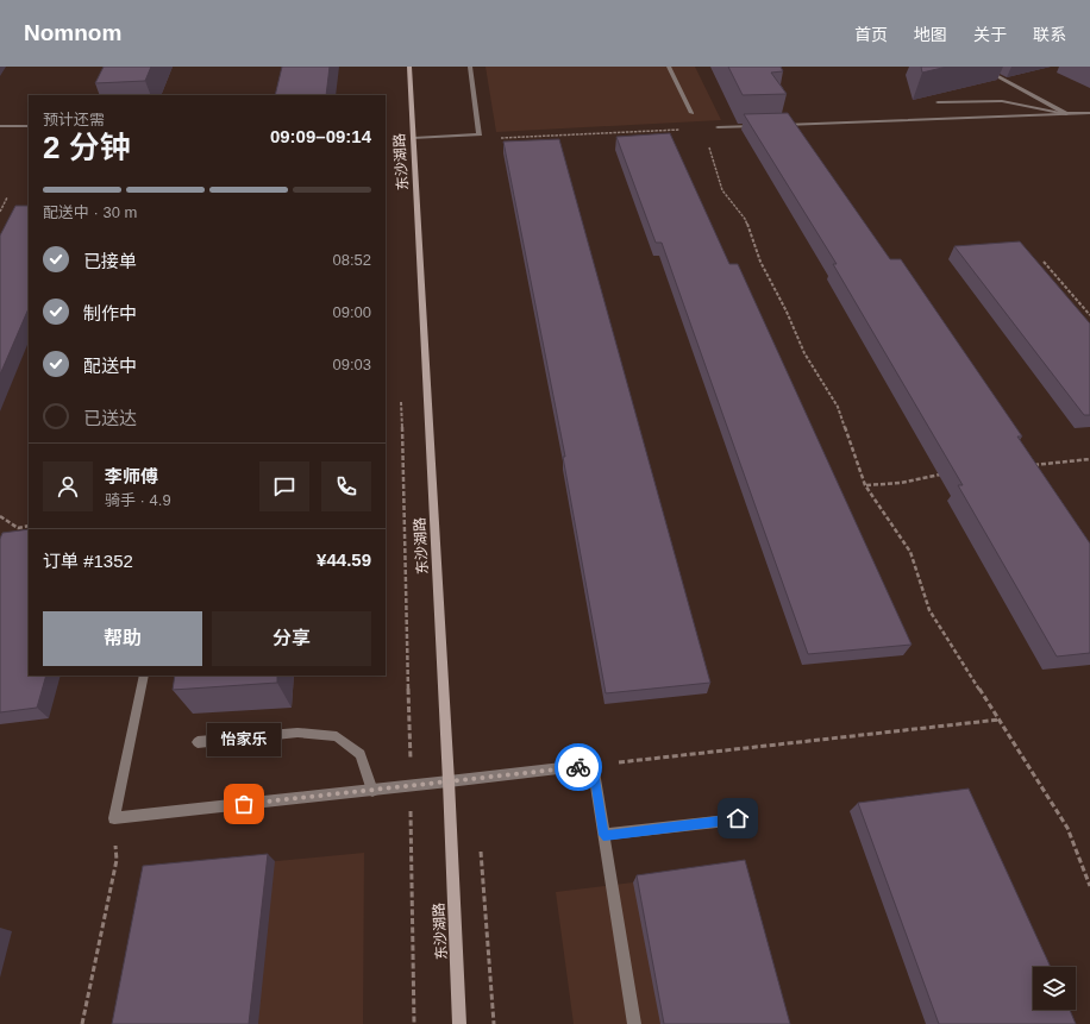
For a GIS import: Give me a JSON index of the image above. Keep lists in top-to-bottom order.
{
  "streets": {
    "main road": ["东沙湖路"]
  },
  "places": ["怡家乐"],
  "page": {
    "header": "Nomnom",
    "nav": [
      "首页",
      "地图",
      "关于",
      "联系"
    ],
    "heading": ["2 分钟", "预计还需", "09:09–09:14"],
    "panel": [
      "李师傅",
      "骑手 · 4.9",
      "订单 #1352",
      "¥44.59"
    ],
    "bar": "配送中 · 30 m",
    "list": [
      ["已接单", "08:52"],
      ["制作中", "09:00"],
      ["配送中", "09:03"],
      "已送达"
    ],
    "buttons": ["帮助", "分享"],
    "bubble": "怡家乐"
  }
}
